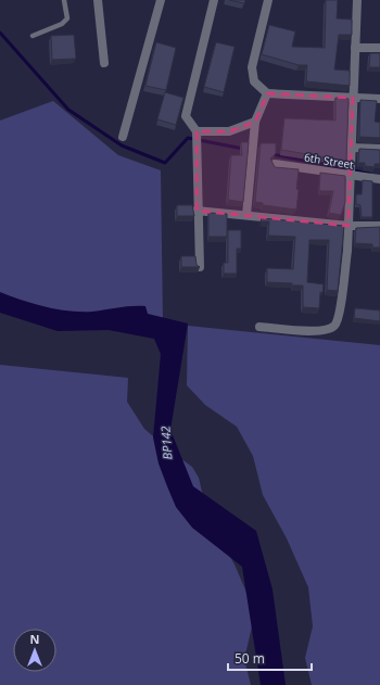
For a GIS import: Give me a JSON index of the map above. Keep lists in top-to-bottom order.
{
  "streets": {
    "street": ["6th Street"]
  },
  "water": ["BP142"],
  "scale_bar": "50 m",
  "north": "top"
}
